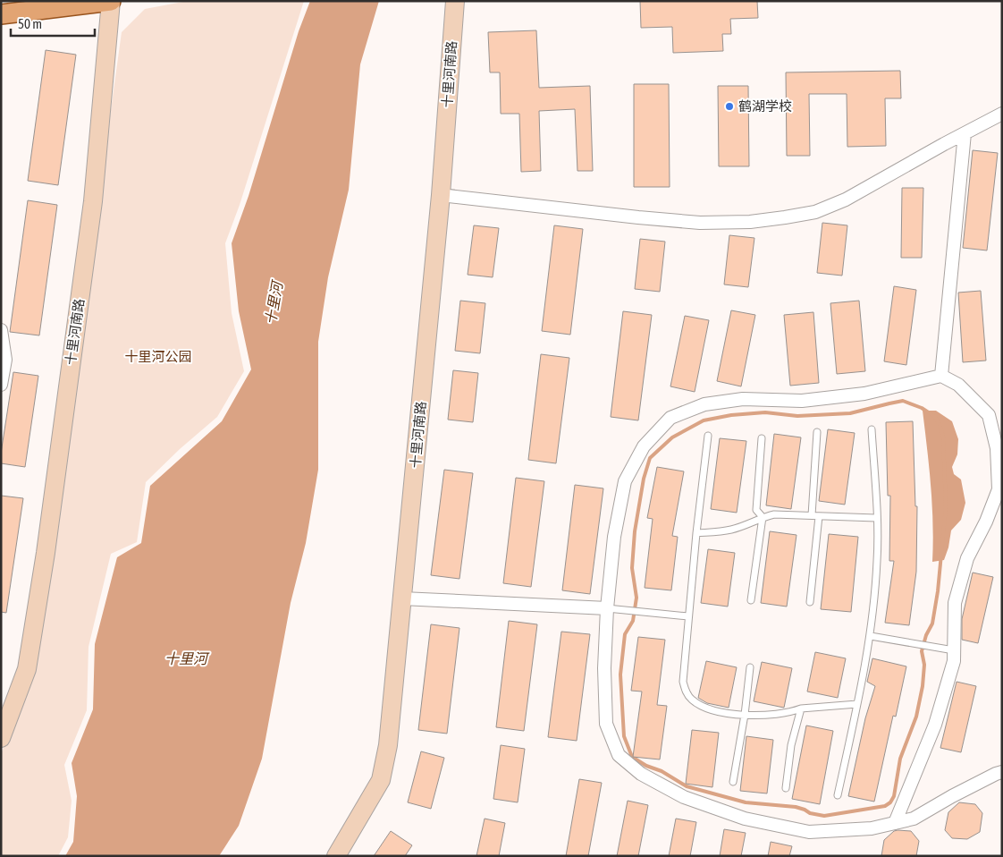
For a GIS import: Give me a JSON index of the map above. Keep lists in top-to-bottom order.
{
  "streets": {
    "street": ["十里河南路"]
  },
  "water": ["十里河"],
  "parks": ["十里河公园"],
  "places": ["鹤湖学校"],
  "scale_bar": "50 m"
}
